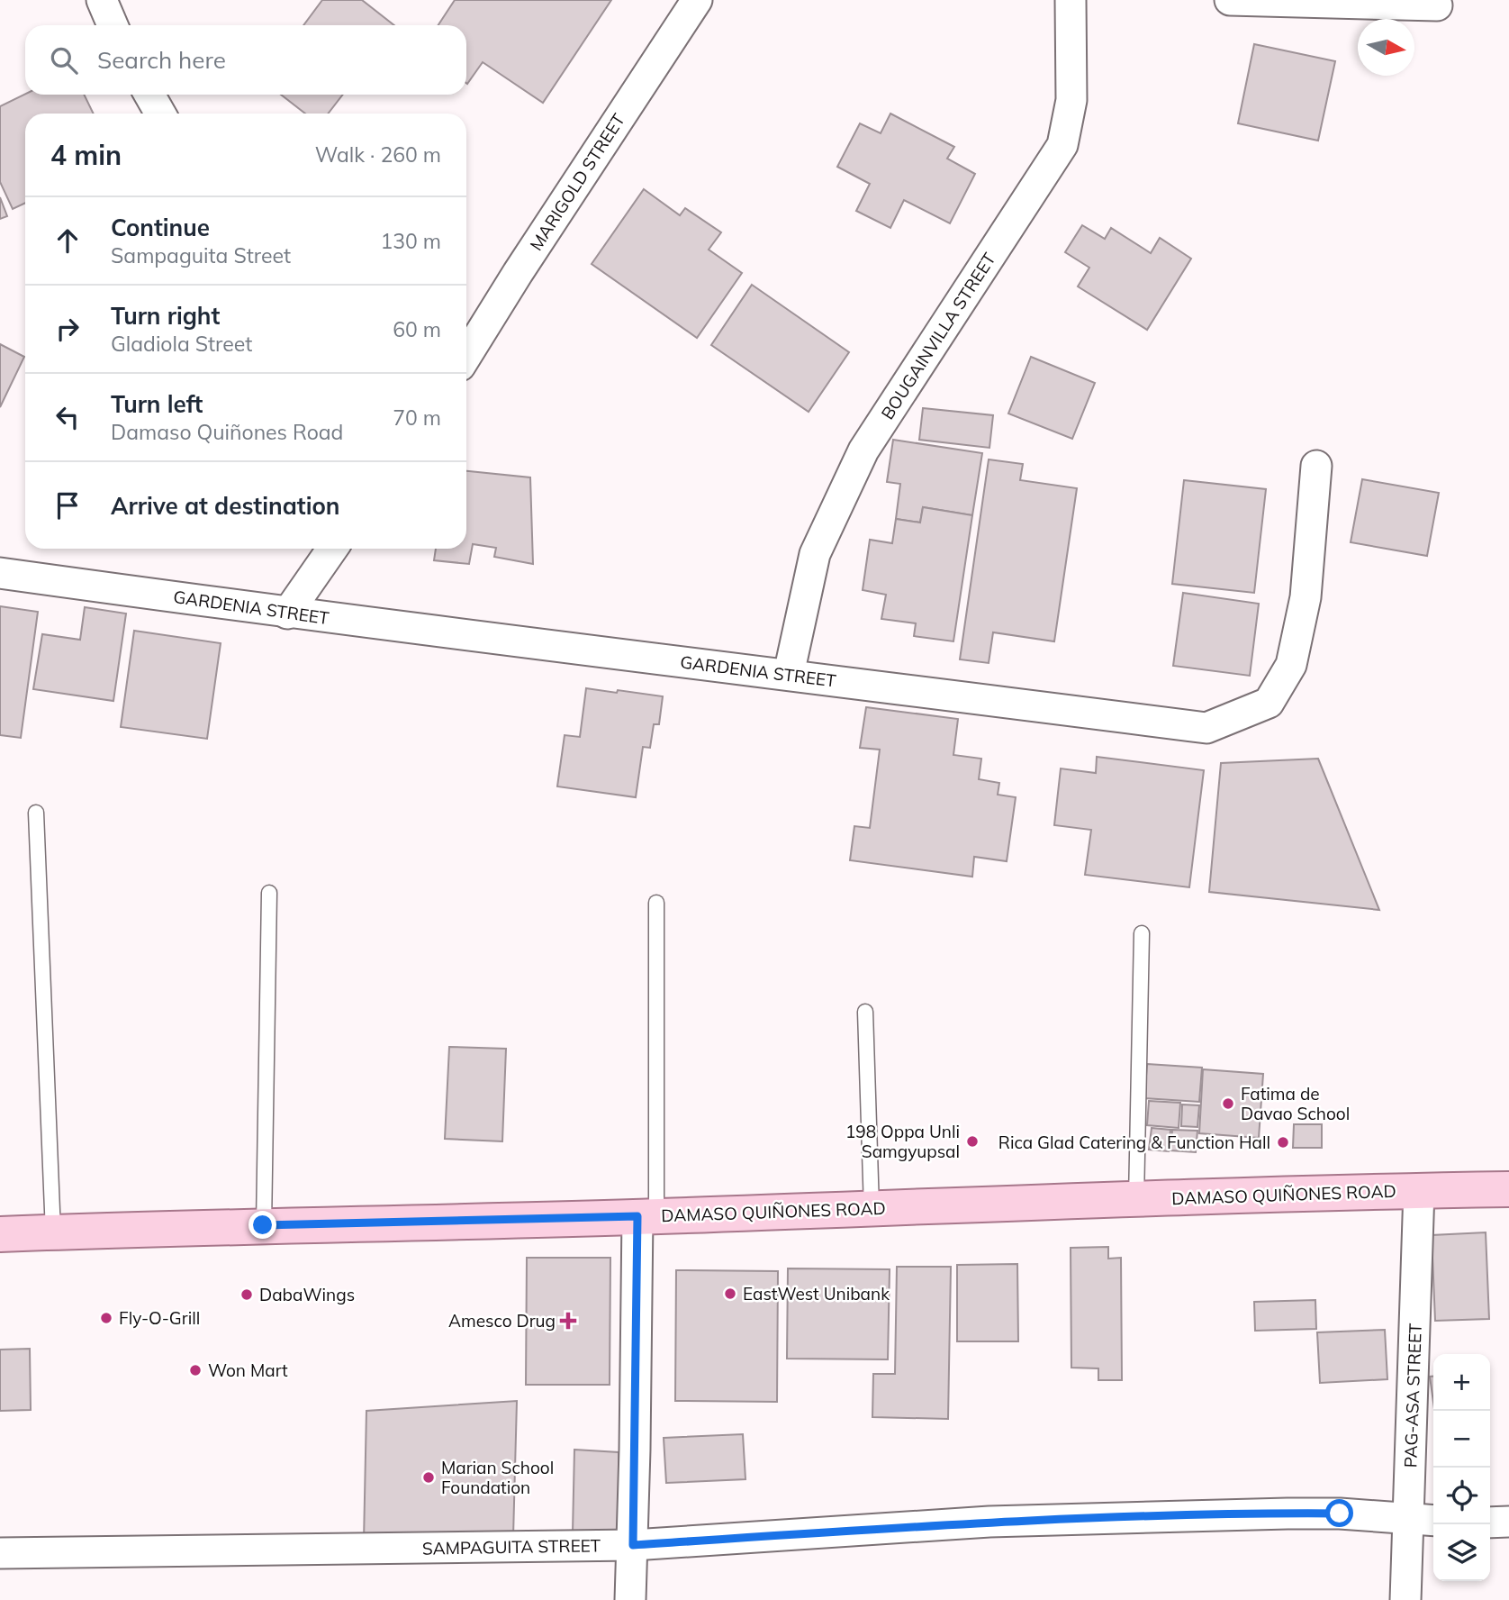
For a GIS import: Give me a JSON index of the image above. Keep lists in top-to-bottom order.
{
  "streets": {
    "main road": ["DAMASO QUIÑONES ROAD"],
    "street": [
      "MARIGOLD STREET",
      "BOUGAINVILLA STREET",
      "GARDENIA STREET",
      "PAG-ASA STREET",
      "SAMPAGUITA STREET"
    ]
  },
  "crossings": [
    ["BOUGAINVILLA STREET", "GARDENIA STREET"],
    ["DAMASO QUIÑONES ROAD", "PAG-ASA STREET"],
    ["PAG-ASA STREET", "SAMPAGUITA STREET"]
  ],
  "places": {
    "other": [
      "Fatima de Davao School",
      "198 Oppa Unli Samgyupsal",
      "Rica Glad Catering & Function Hall",
      "EastWest Unibank",
      "DabaWings",
      "Fly-O-Grill",
      "Won Mart",
      "Marian School Foundation"
    ],
    "health": ["Amesco Drug"]
  },
  "north": "right",
  "page": {
    "search": "Search here",
    "heading": ["4 min", "Walk · 260 m"],
    "list": [
      ["Continue", "Sampaguita Street", "130 m"],
      ["Turn right", "Gladiola Street", "60 m"],
      ["Turn left", "Damaso Quiñones Road", "70 m"],
      "Arrive at destination"
    ],
    "map_buttons": ["+", "−"]
  }
}
